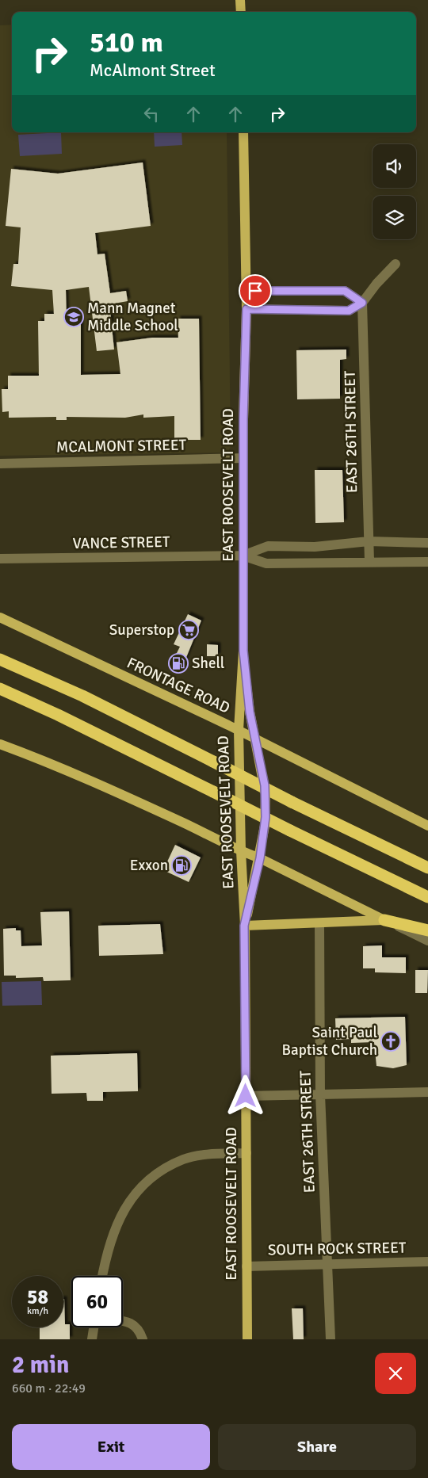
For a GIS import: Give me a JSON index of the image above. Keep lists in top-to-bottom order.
{
  "streets": {
    "main road": ["EAST ROOSEVELT ROAD", "FRONTAGE ROAD"],
    "street": [
      "EAST 26TH STREET",
      "MCALMONT STREET",
      "VANCE STREET",
      "SOUTH ROCK STREET"
    ]
  },
  "crossings": [
    ["EAST 26TH STREET", "VANCE STREET"],
    ["EAST 26TH STREET", "SOUTH ROCK STREET"],
    ["MCALMONT STREET", "EAST ROOSEVELT ROAD"],
    ["EAST ROOSEVELT ROAD", "VANCE STREET"],
    ["EAST ROOSEVELT ROAD", "FRONTAGE ROAD"],
    ["EAST ROOSEVELT ROAD", "SOUTH ROCK STREET"]
  ],
  "places": {
    "school or university": ["Mann Magnet Middle School"],
    "supermarket": ["Superstop"],
    "fuel station": ["Shell", "Exxon"],
    "church": ["Saint Paul Baptist Church"]
  },
  "page": {
    "turn": ["510 m", "McAlmont Street"],
    "speed": "58 km/h",
    "limit": "60",
    "heading": ["2 min", "660 m · 22:49"],
    "buttons": ["Exit", "Share"]
  }
}
